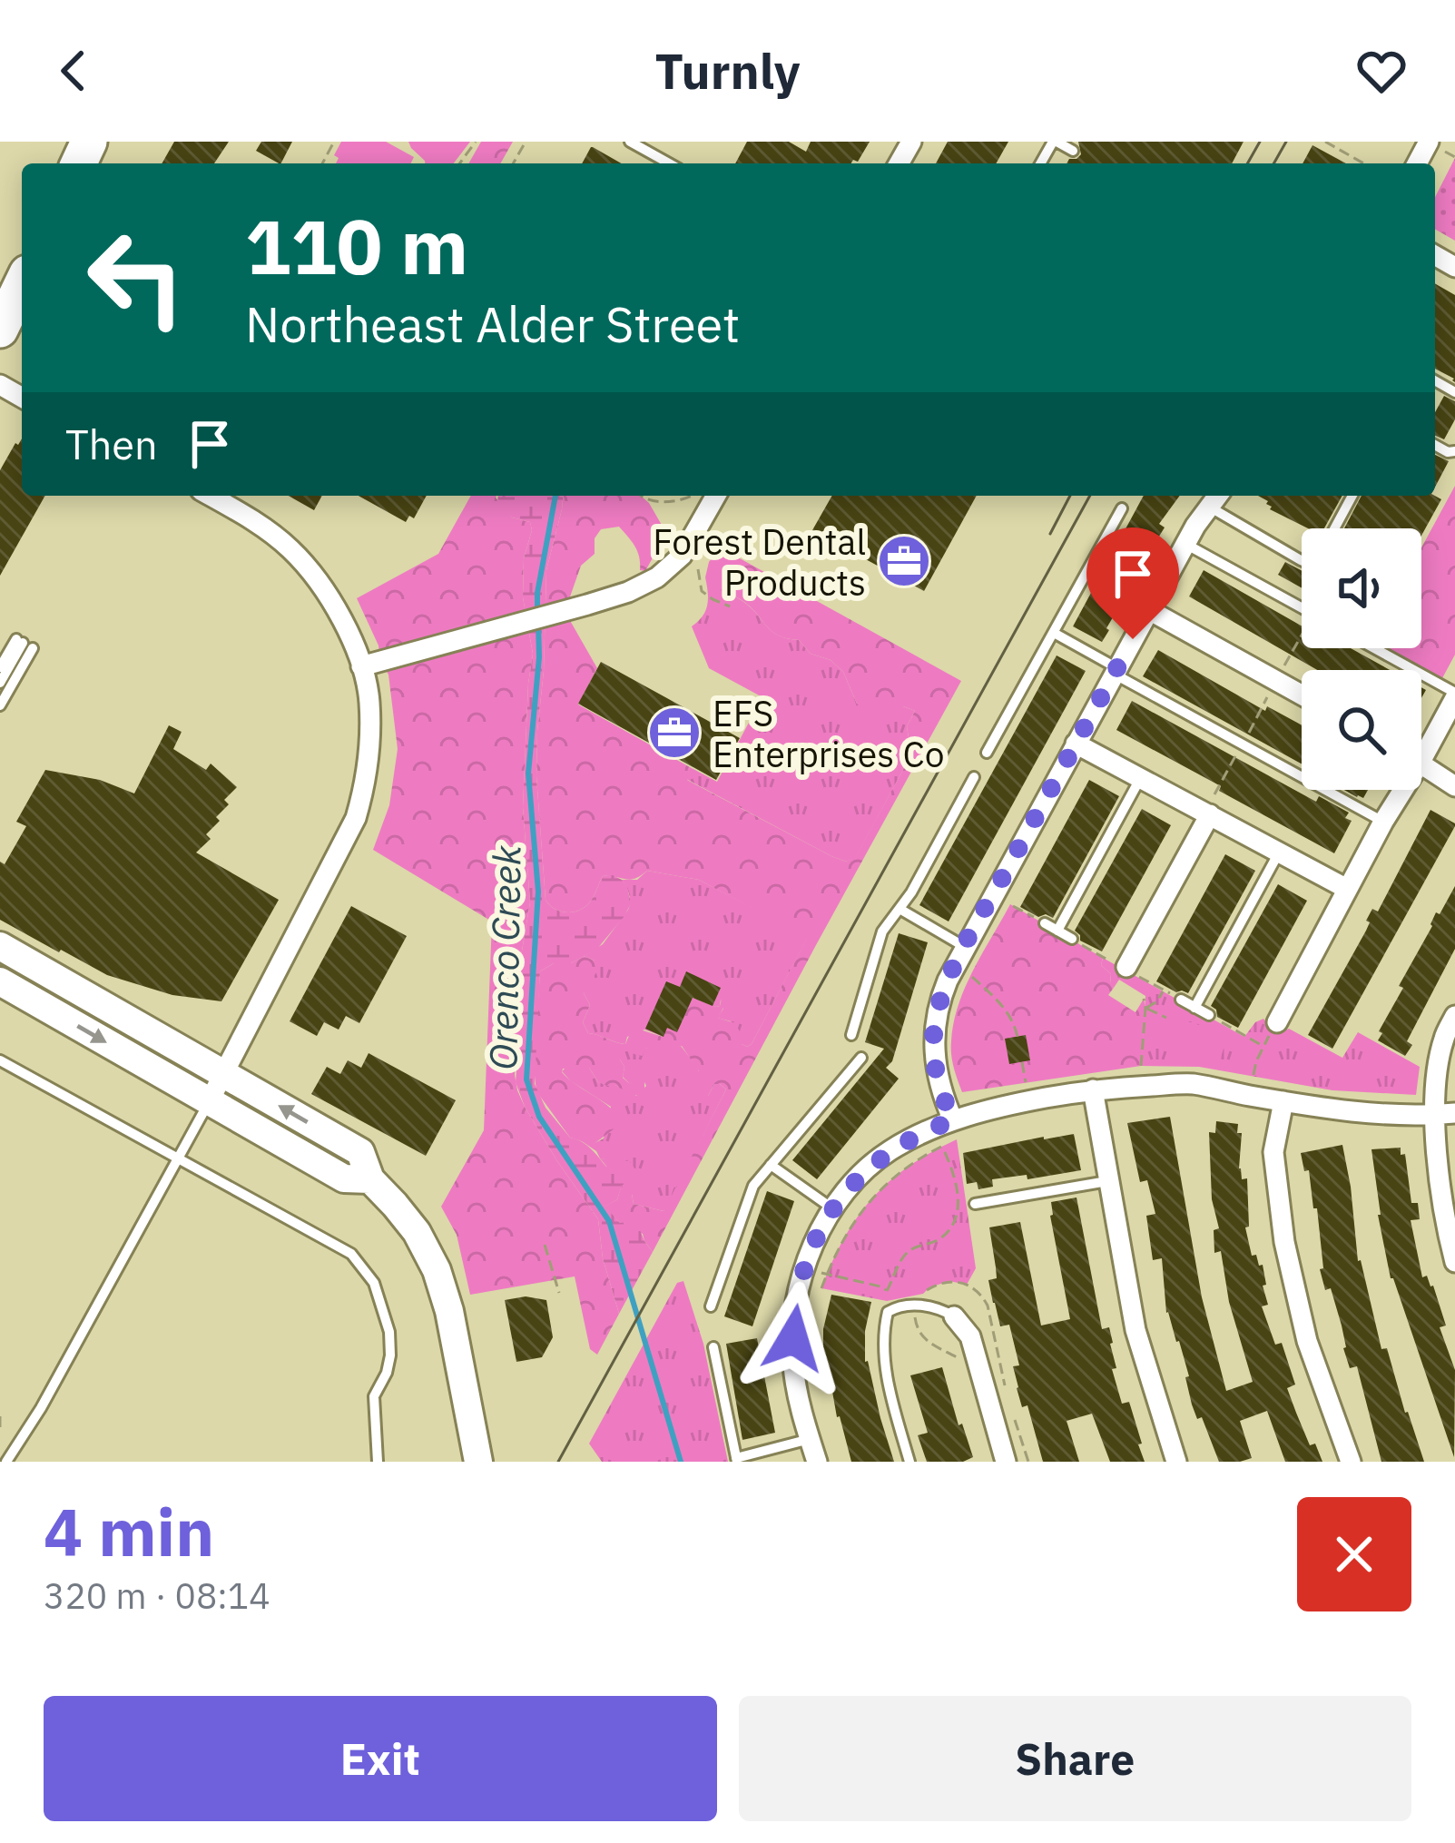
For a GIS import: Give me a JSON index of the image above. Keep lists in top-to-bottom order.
{
  "water": ["Orenco Creek"],
  "places": {
    "office": ["Forest Dental Products", "EFS Enterprises Co"]
  },
  "page": {
    "header": "Turnly",
    "turn": ["110 m", "Northeast Alder Street"],
    "then": "Then",
    "heading": ["4 min", "320 m · 08:14"],
    "buttons": ["Exit", "Share"]
  }
}
